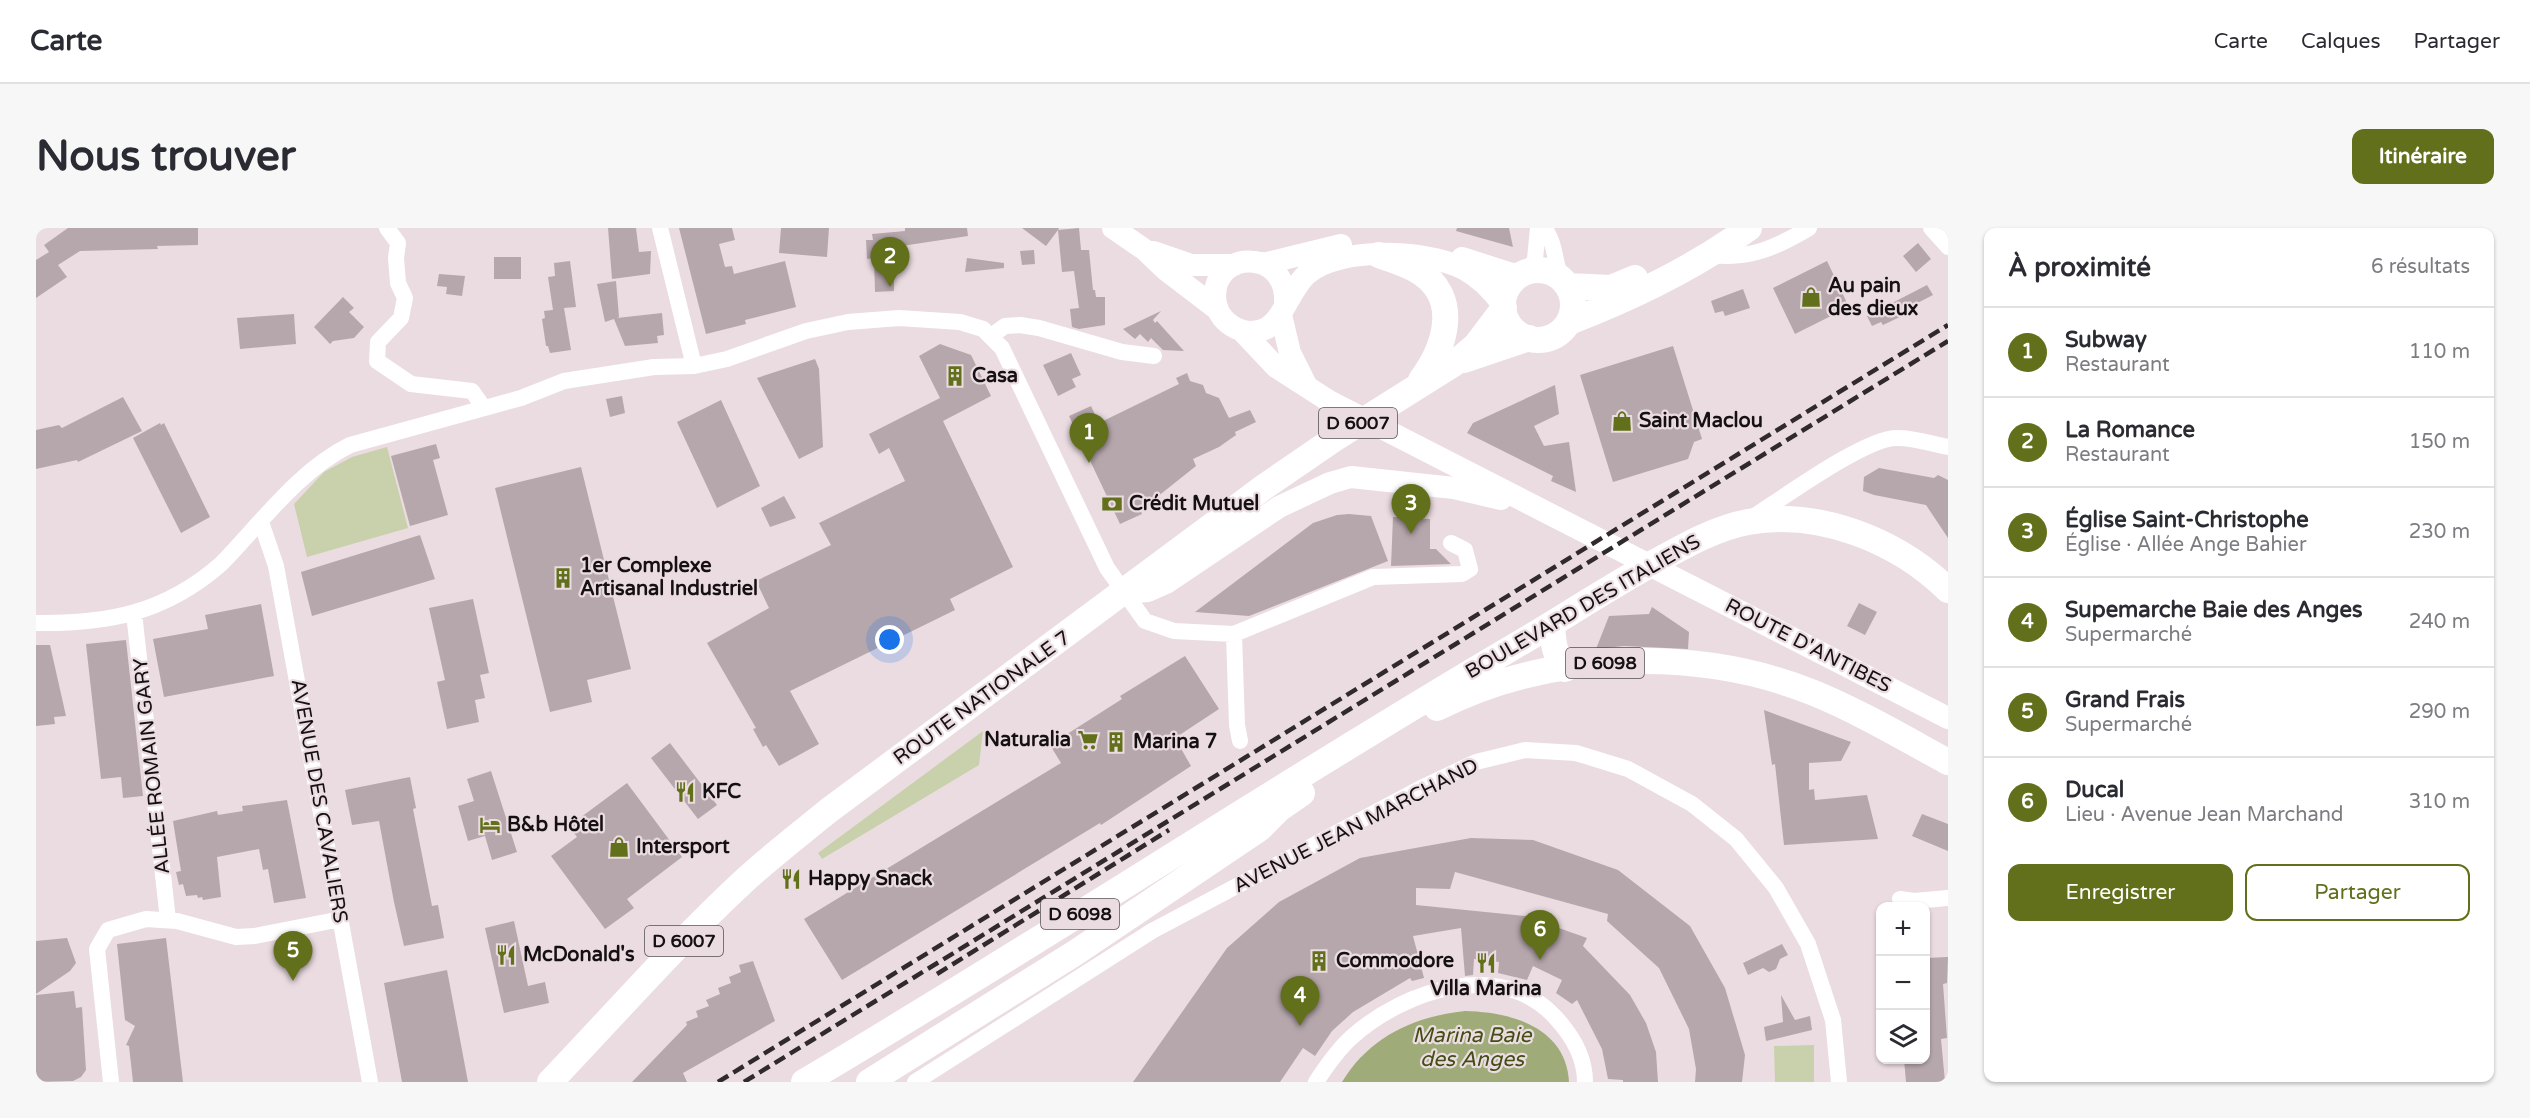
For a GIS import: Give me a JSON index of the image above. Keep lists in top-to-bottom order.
{
  "streets": {
    "main road": [
      "D 6007",
      "BOULEVARD DES ITALIENS",
      "ROUTE D'ANTIBES",
      "D 6098",
      "ROUTE NATIONALE 7"
    ],
    "street": ["ALLÉE ROMAIN GARY", "AVENUE DES CAVALIERS", "AVENUE JEAN MARCHAND"]
  },
  "crossings": [
    ["BOULEVARD DES ITALIENS", "D 6098"]
  ],
  "water": ["Marina Baie des Anges"],
  "places": {
    "shop": ["Au pain des dieux", "Saint Maclou", "Intersport"],
    "building": [
      "Casa",
      "1er Complexe Artisanal Industriel",
      "Marina 7",
      "Commodore"
    ],
    "bank": ["Crédit Mutuel"],
    "supermarket": ["Naturalia"],
    "restaurant": [
      "KFC",
      "Happy Snack",
      "McDonald's",
      "Villa Marina"
    ],
    "hotel": ["B&b Hôtel"]
  },
  "page": {
    "header": "Carte",
    "nav": ["Carte", "Calques", "Partager"],
    "buttons": [
      "Itinéraire",
      ["Enregistrer", "Partager"]
    ],
    "title": "Nous trouver",
    "heading": ["À proximité", "6 résultats"],
    "pins": [
      "2",
      "1",
      "3",
      "6",
      "5",
      "4"
    ],
    "list": [
      {
        "mark": "1",
        "name": "Subway",
        "note": "Restaurant",
        "value": "110 m"
      },
      {
        "mark": "2",
        "name": "La Romance",
        "note": "Restaurant",
        "value": "150 m"
      },
      {
        "mark": "3",
        "name": "Église Saint-Christophe",
        "note": "Église · Allée Ange Bahier",
        "value": "230 m"
      },
      {
        "mark": "4",
        "name": "Supemarche Baie des Anges",
        "note": "Supermarché",
        "value": "240 m"
      },
      {
        "mark": "5",
        "name": "Grand Frais",
        "note": "Supermarché",
        "value": "290 m"
      },
      {
        "mark": "6",
        "name": "Ducal",
        "note": "Lieu · Avenue Jean Marchand",
        "value": "310 m"
      }
    ],
    "map_buttons": ["+", "−"]
  }
}
